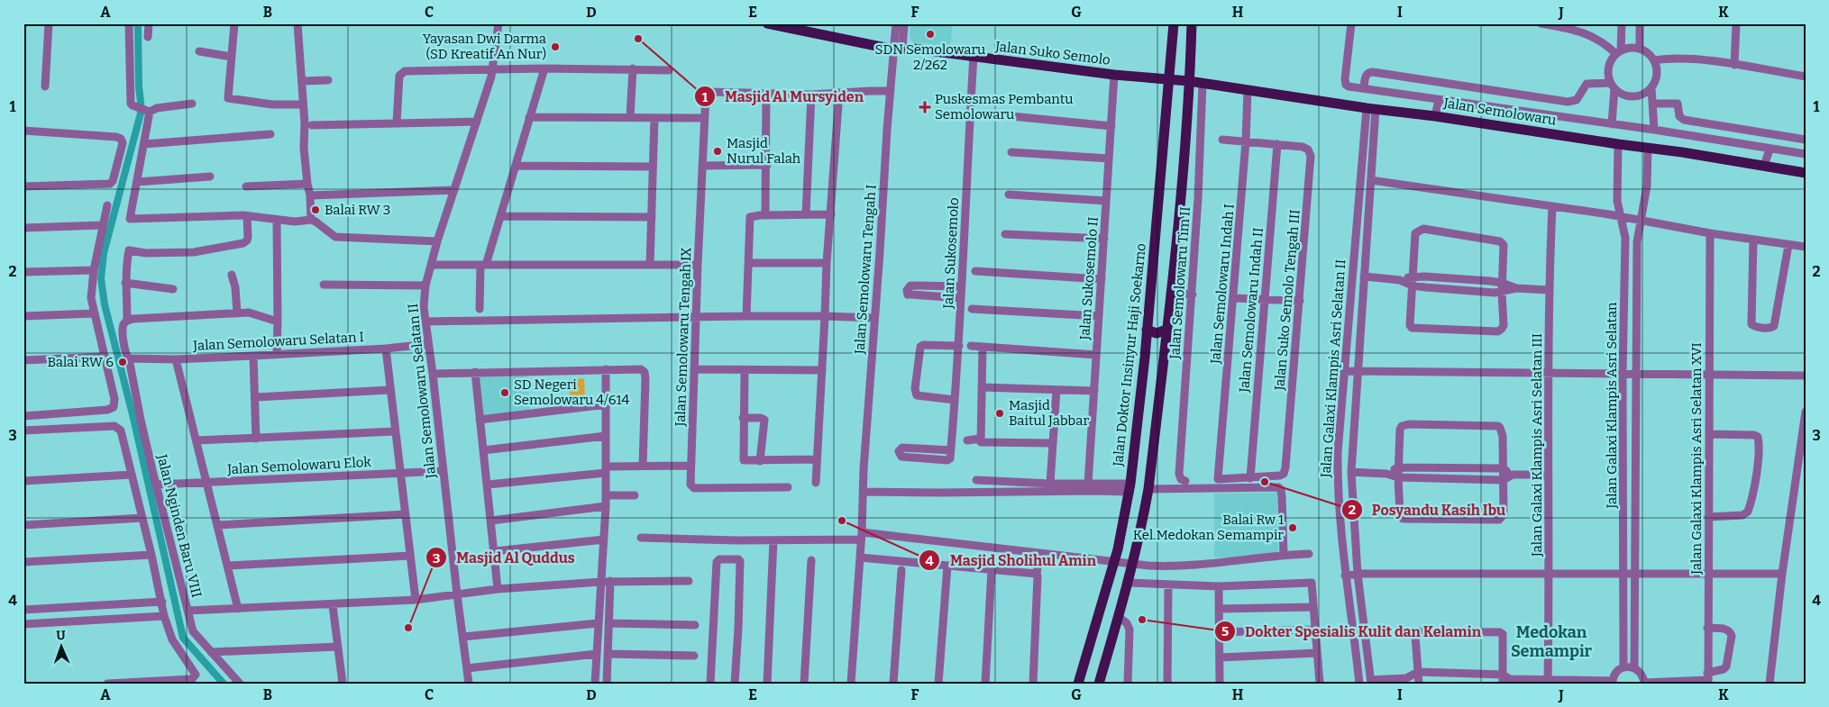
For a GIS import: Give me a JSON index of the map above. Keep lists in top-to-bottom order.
{
  "streets": {
    "main road": ["Jalan Suko Semolo", "Jalan Semolowaru", "Jalan Doktor Insinyur Haji Soekarno"],
    "street": [
      "Jalan Sukosemolo",
      "Jalan Semolowaru Tengah I",
      "Jalan Sukosemolo II",
      "Jalan Semolowaru Tim II",
      "Jalan Semolowaru Indah I",
      "Jalan Suko Semolo Tengah III",
      "Jalan Semolowaru Indah II",
      "Jalan Semolowaru Tengah IX",
      "Jalan Semolowaru Selatan I",
      "Jalan Galaxi Klampis Asri Selatan II",
      "Jalan Semolowaru Selatan II",
      "Jalan Galaxi Klampis Asri Selatan",
      "Jalan Galaxi Klampis Asri Selatan III",
      "Jalan Galaxi Klampis Asri Selatan XVI",
      "Jalan Semolowaru Elok",
      "Jalan Nginden Baru VIII"
    ]
  },
  "crossings": [
    ["Jalan Suko Semolo", "Jalan Semolowaru"],
    ["Jalan Suko Semolo", "Jalan Sukosemolo"],
    ["Jalan Suko Semolo", "Jalan Semolowaru Tengah I"],
    ["Jalan Suko Semolo", "Jalan Sukosemolo II"],
    ["Jalan Suko Semolo", "Jalan Doktor Insinyur Haji Soekarno"],
    ["Jalan Semolowaru", "Jalan Semolowaru Tim II"],
    ["Jalan Semolowaru", "Jalan Semolowaru Indah I"],
    ["Jalan Semolowaru", "Jalan Galaxi Klampis Asri Selatan II"],
    ["Jalan Semolowaru", "Jalan Galaxi Klampis Asri Selatan"],
    ["Jalan Semolowaru Indah I", "Jalan Suko Semolo Tengah III"],
    ["Jalan Suko Semolo Tengah III", "Jalan Semolowaru Indah II"],
    ["Jalan Semolowaru Selatan I", "Jalan Semolowaru Selatan II"],
    ["Jalan Semolowaru Selatan I", "Jalan Nginden Baru VIII"],
    ["Jalan Semolowaru Selatan II", "Jalan Semolowaru Elok"],
    ["Jalan Semolowaru Elok", "Jalan Nginden Baru VIII"]
  ],
  "districts": ["Medokan Semampir"],
  "places": {
    "other": [
      "SDN Semolowaru 2/262",
      "Masjid Al Mursyiden",
      "Yayasan Dwi Darma (SD Kreatif An Nur)",
      "Masjid Nurul Falah",
      "Balai RW 3",
      "Balai RW 6",
      "SD Negeri Semolowaru 4/614",
      "Masjid Baitul Jabbar",
      "Posyandu Kasih Ibu",
      "Masjid Sholihul Amin",
      "Balai Rw 1 Kel.Medokan Semampir",
      "Dokter Spesialis Kulit dan Kelamin",
      "Masjid Al Quddus"
    ],
    "health": ["Puskesmas Pembantu Semolowaru"]
  },
  "north": "top",
  "grid": {
    "columns": [
      "A",
      "B",
      "C",
      "D",
      "E",
      "F",
      "G",
      "H",
      "I",
      "J",
      "K"
    ],
    "rows": [
      "1",
      "2",
      "3",
      "4"
    ]
  }
}
